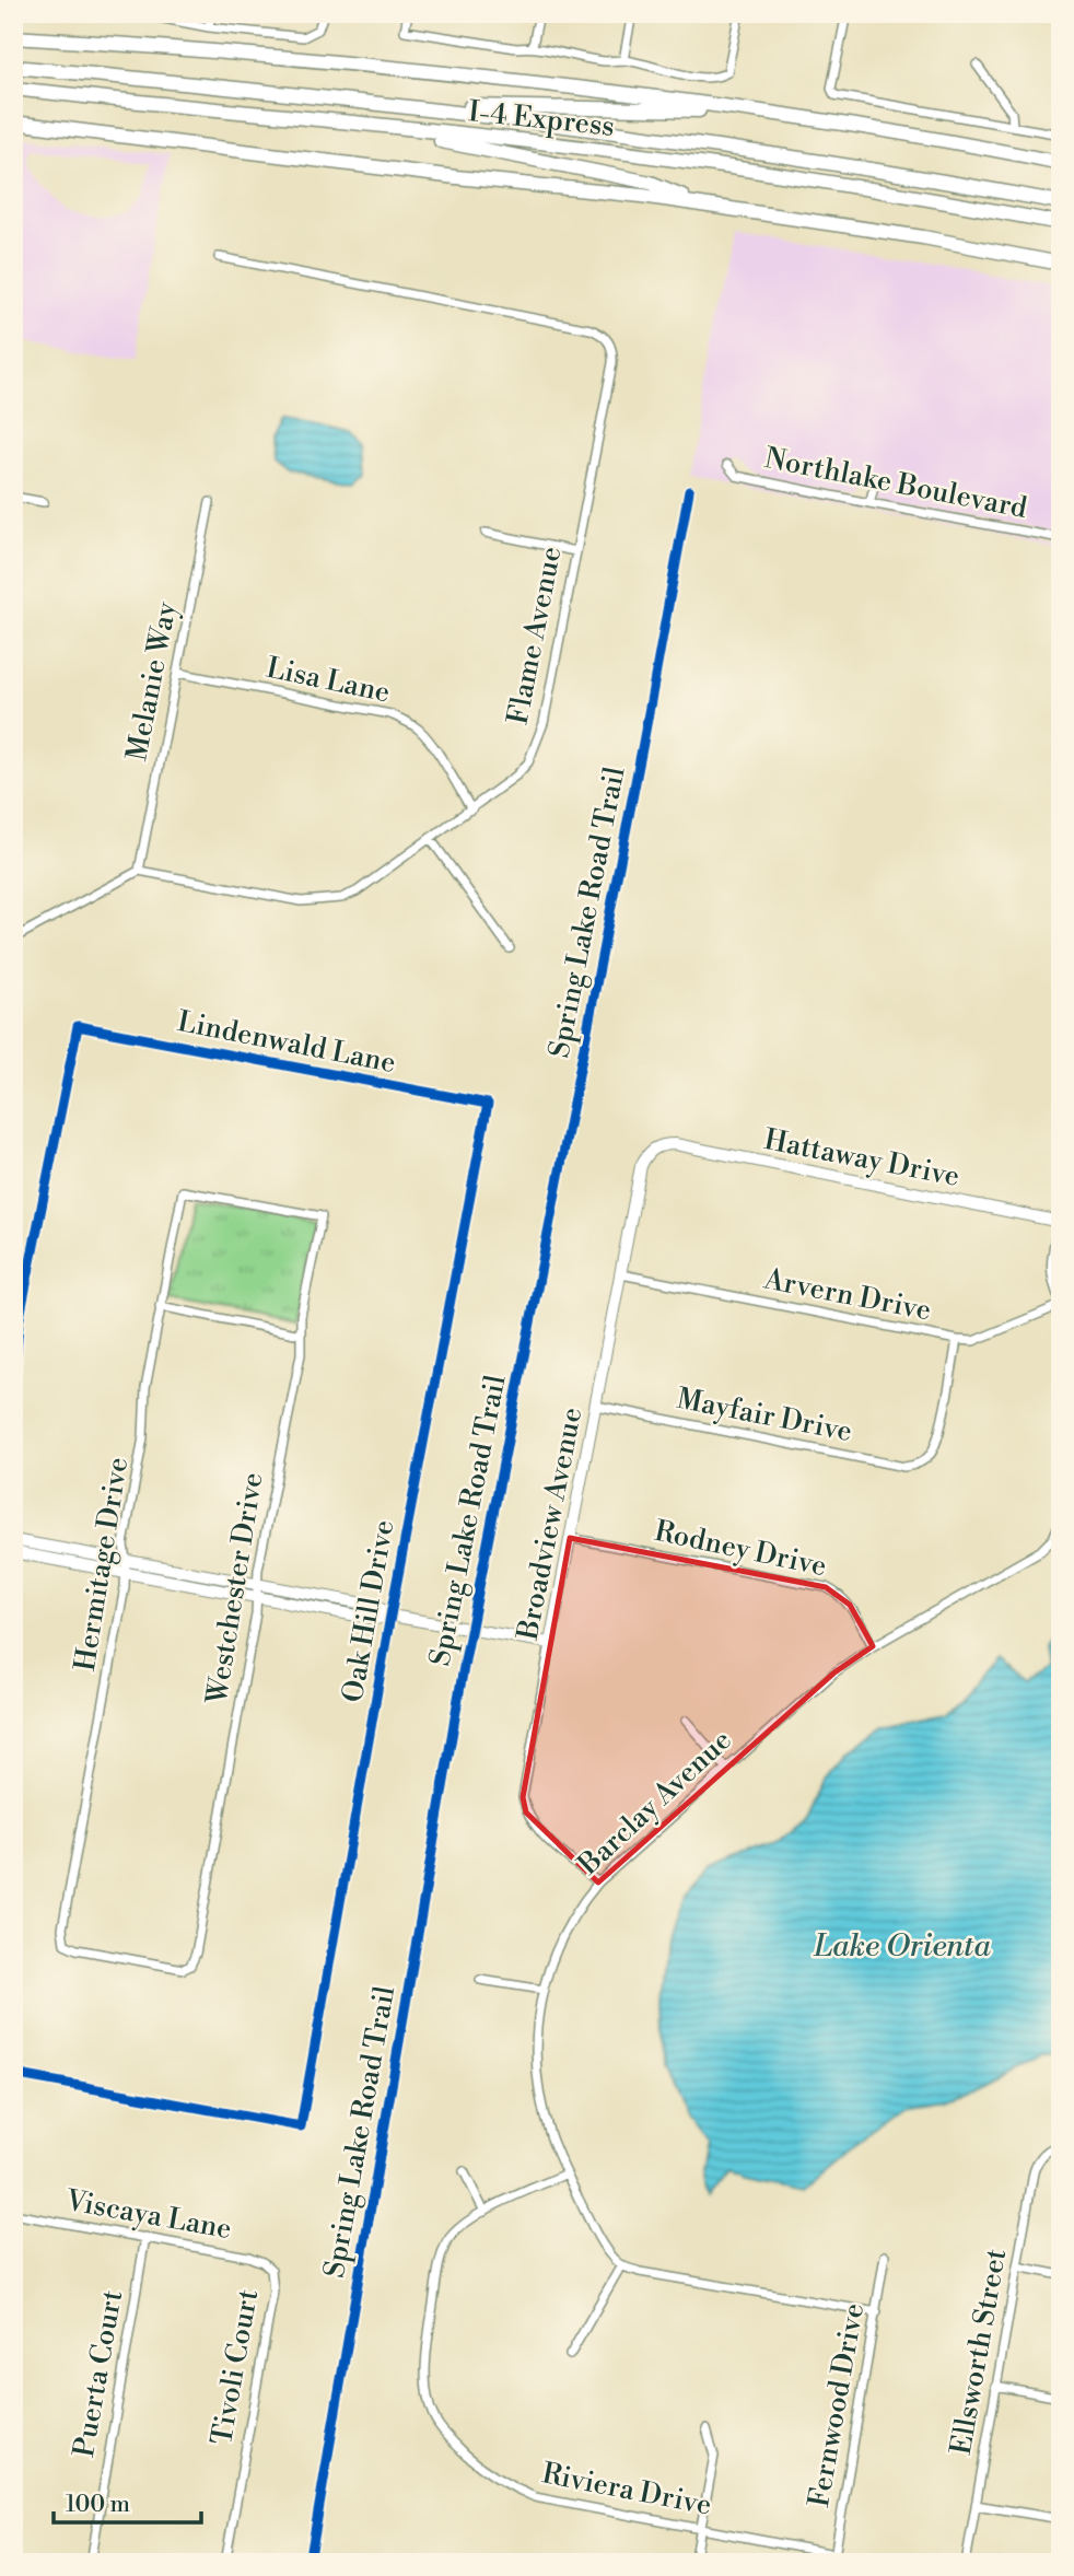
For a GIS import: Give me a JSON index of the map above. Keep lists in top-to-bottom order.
{
  "streets": {
    "highway": ["I-4 Express"],
    "street": [
      "Northlake Boulevard",
      "Flame Avenue",
      "Lisa Lane",
      "Melanie Way",
      "Lindenwald Lane",
      "Hattaway Drive",
      "Arvern Drive",
      "Mayfair Drive",
      "Broadview Avenue",
      "Rodney Drive",
      "Hermitage Drive",
      "Westchester Drive",
      "Oak Hill Drive",
      "Barclay Avenue",
      "Viscaya Lane",
      "Ellsworth Street",
      "Tivoli Court",
      "Puerta Court",
      "Fernwood Drive",
      "Riviera Drive"
    ],
    "cycle path": ["Spring Lake Road Trail"]
  },
  "crossings": [
    ["Flame Avenue", "Lisa Lane"],
    ["Flame Avenue", "Melanie Way"],
    ["Lisa Lane", "Melanie Way"],
    ["Lindenwald Lane", "Oak Hill Drive"],
    ["Hattaway Drive", "Broadview Avenue"],
    ["Arvern Drive", "Mayfair Drive"],
    ["Arvern Drive", "Broadview Avenue"],
    ["Mayfair Drive", "Broadview Avenue"],
    ["Broadview Avenue", "Rodney Drive"],
    ["Broadview Avenue", "Barclay Avenue"],
    ["Rodney Drive", "Barclay Avenue"],
    ["Hermitage Drive", "Westchester Drive"],
    ["Barclay Avenue", "Riviera Drive"],
    ["Viscaya Lane", "Tivoli Court"],
    ["Viscaya Lane", "Puerta Court"],
    ["Fernwood Drive", "Riviera Drive"]
  ],
  "water": ["Lake Orienta"],
  "scale_bar": "100 m"
}
